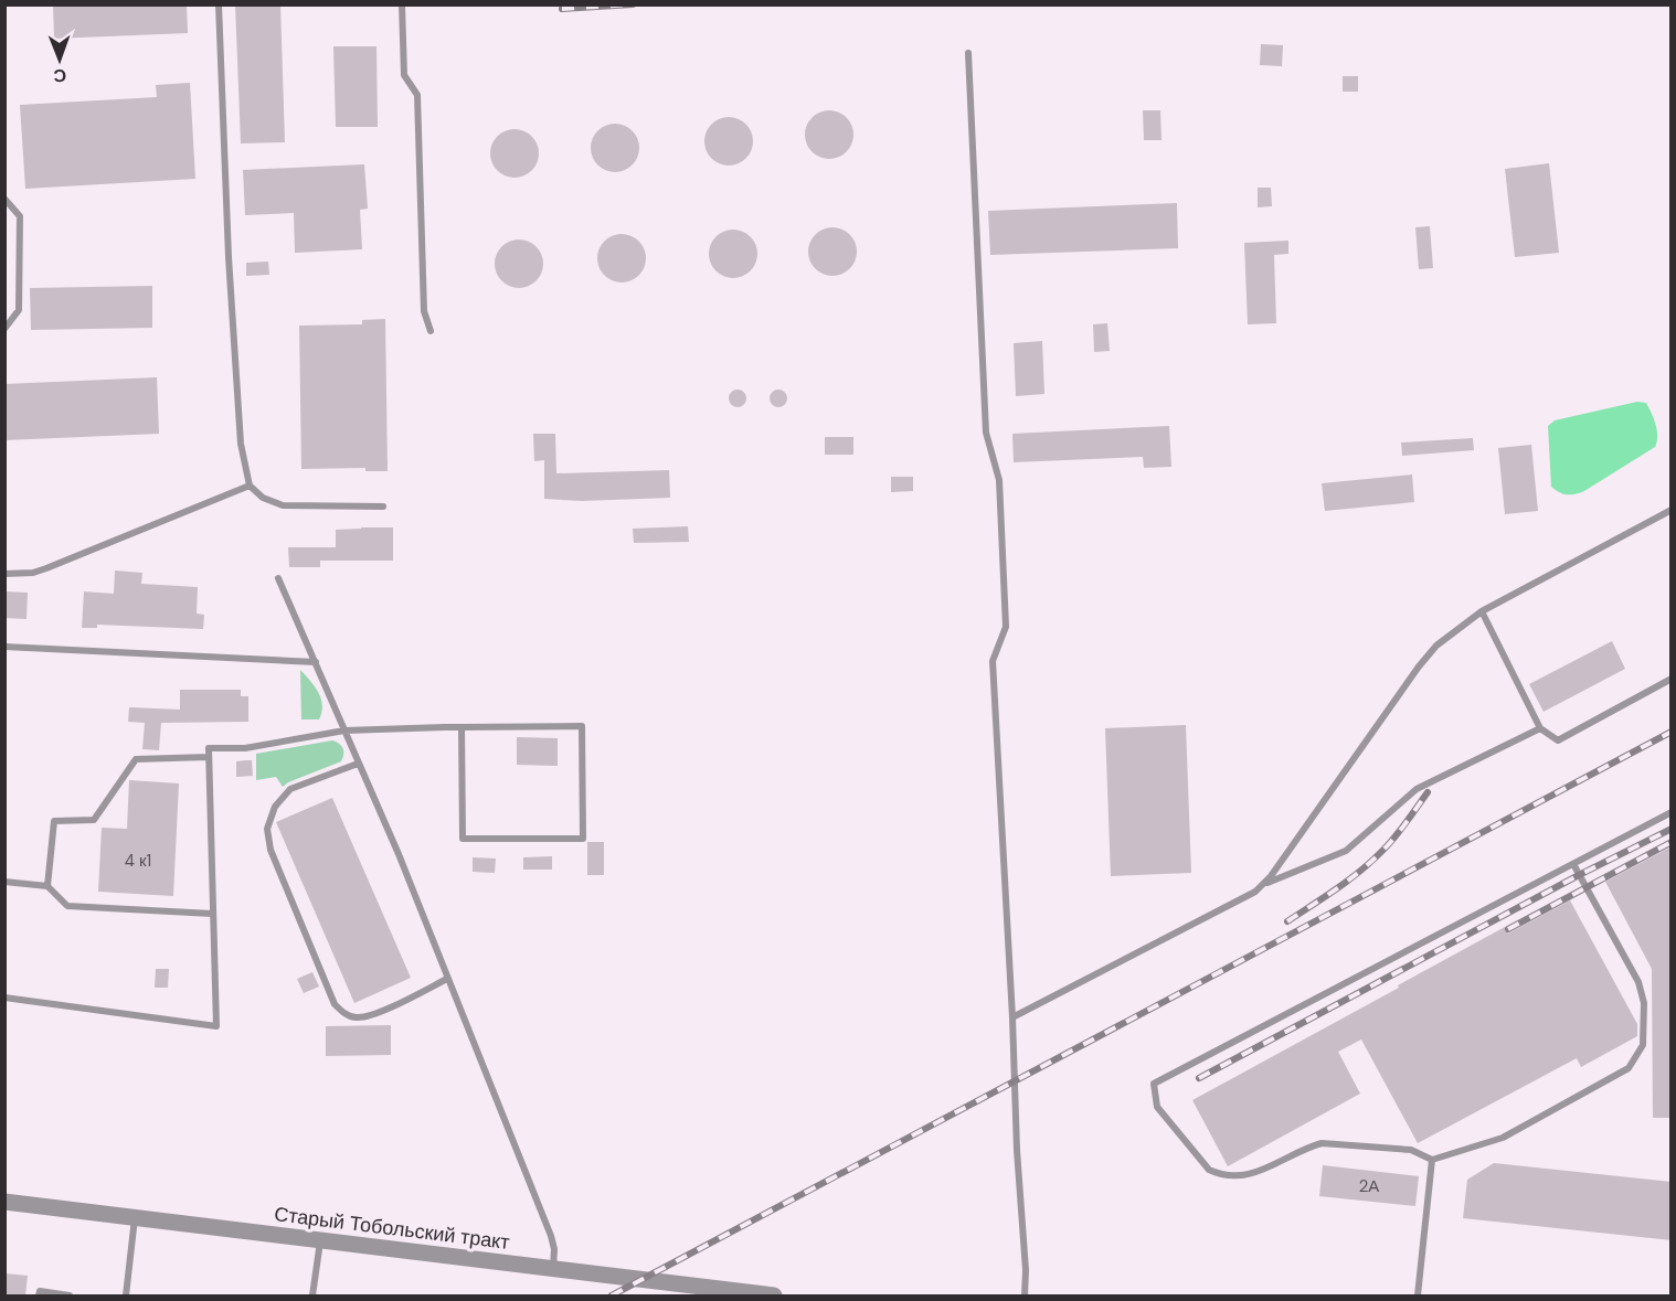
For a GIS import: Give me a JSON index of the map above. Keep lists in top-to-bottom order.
{
  "streets": {
    "street": ["Старый Тобольский тракт"]
  },
  "house_numbers": ["4 к1", "2А"],
  "north": "bottom"
}
